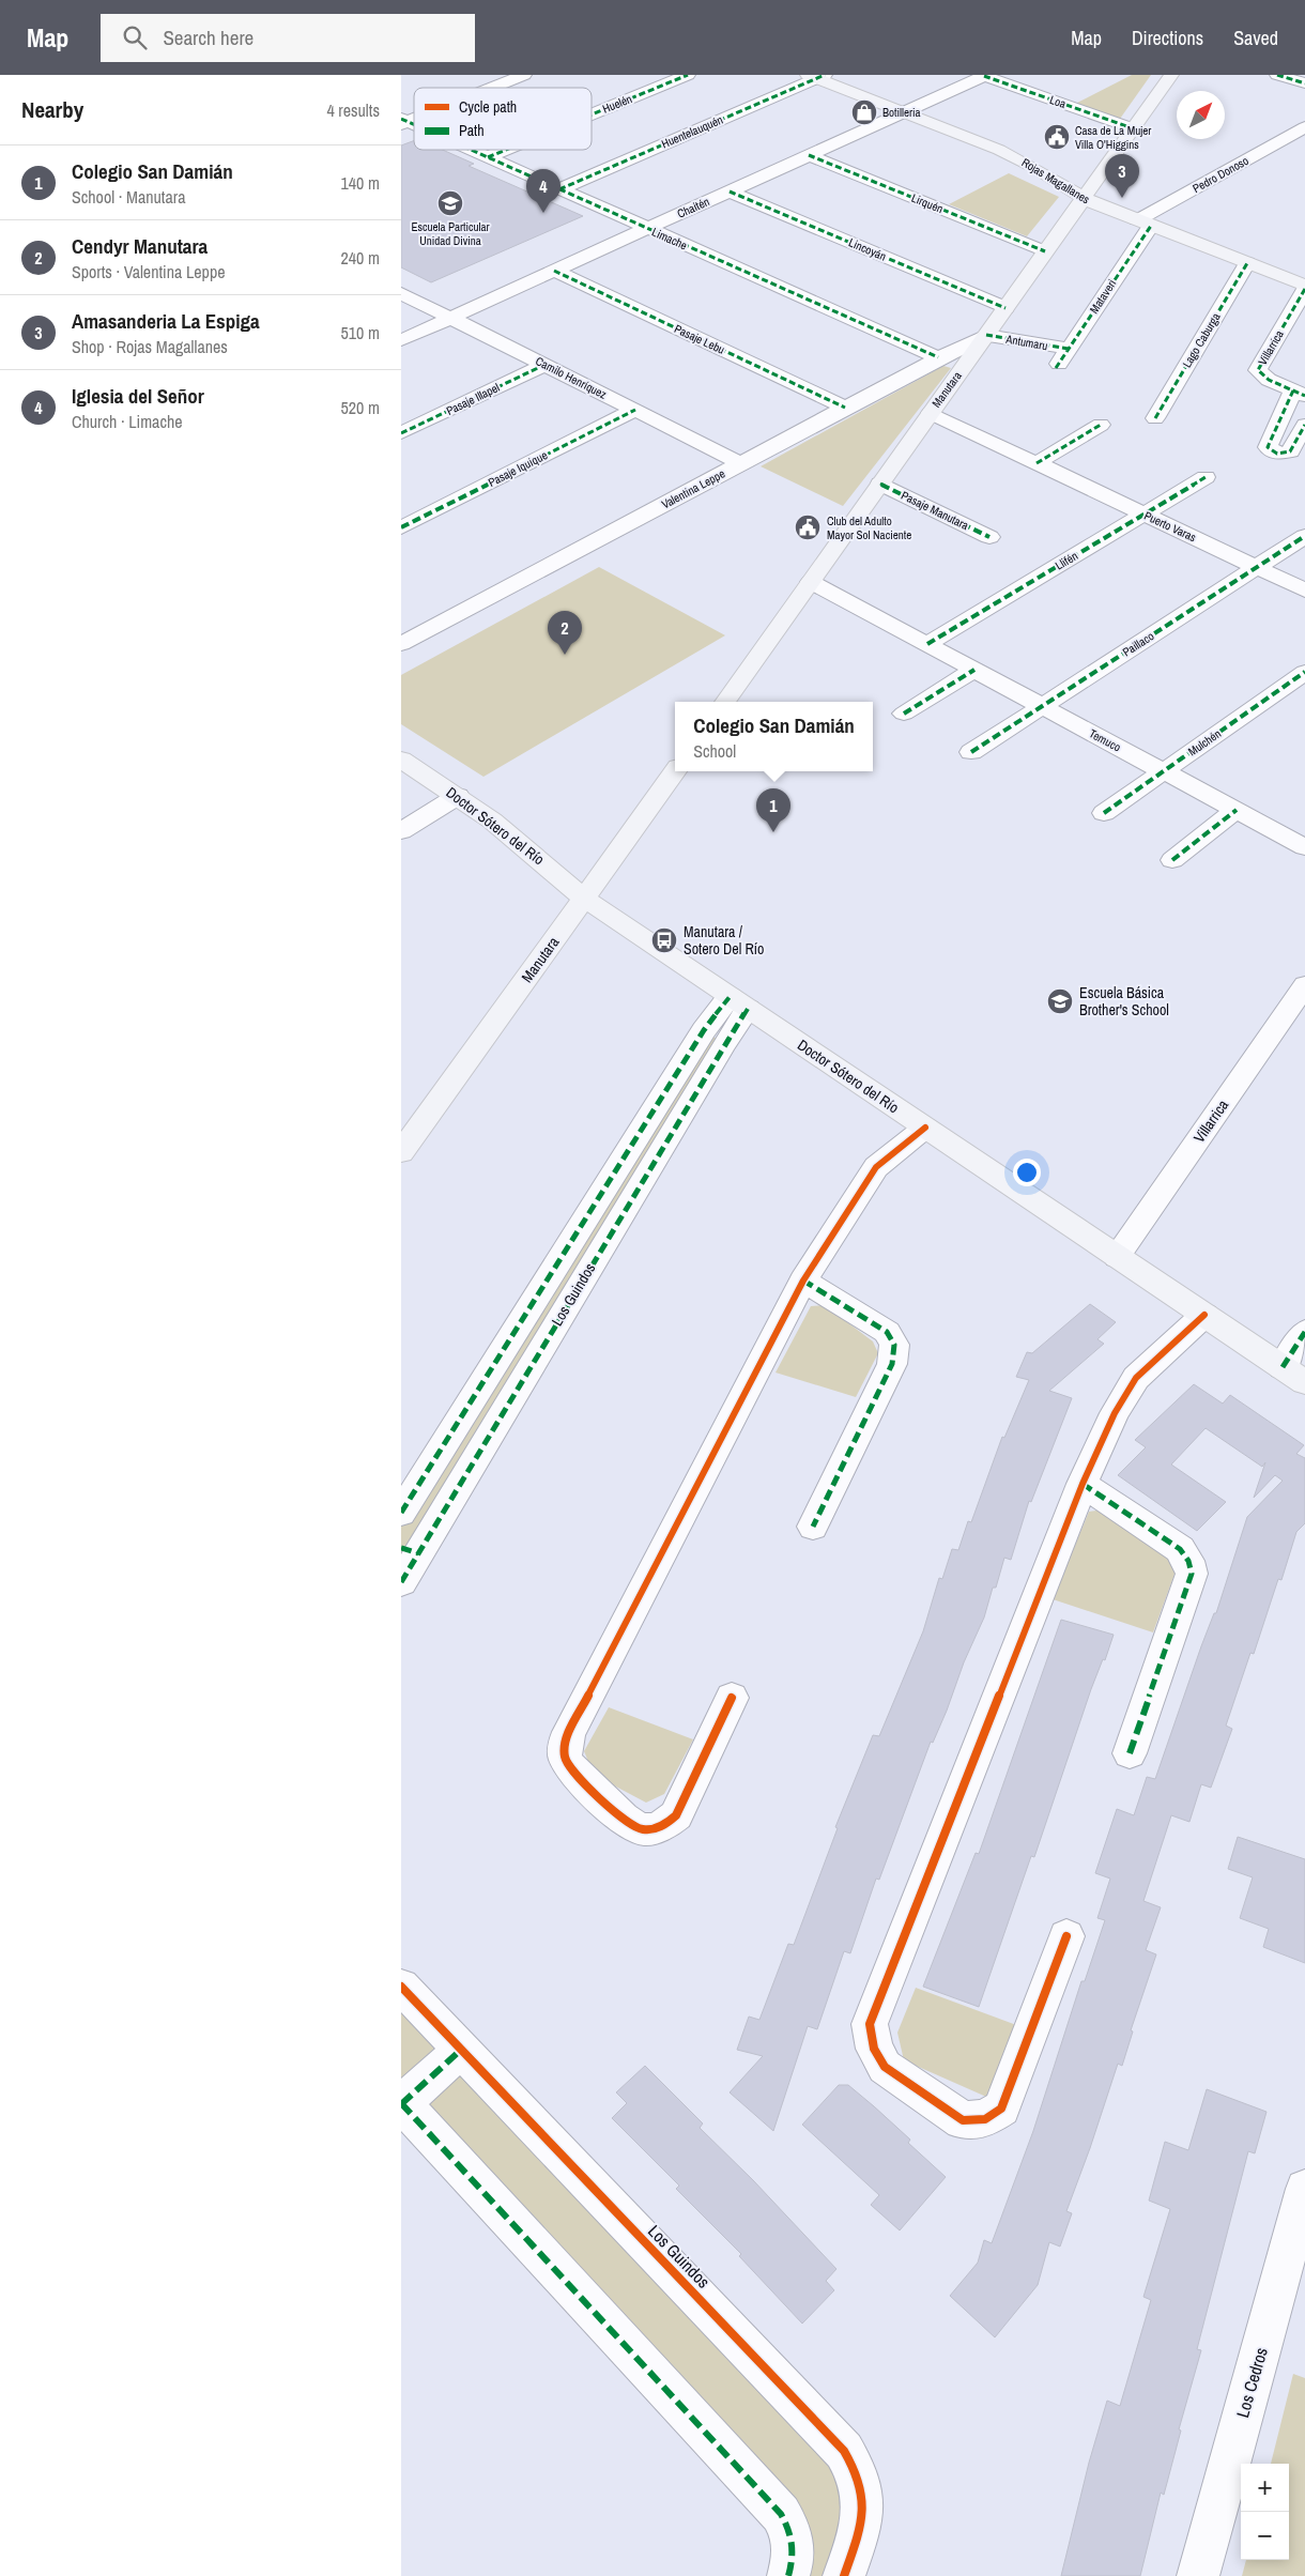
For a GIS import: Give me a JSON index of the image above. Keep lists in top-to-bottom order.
{
  "streets": {
    "main road": ["Rojas Magallanes", "Manutara", "Doctor Sótero del Río"],
    "street": [
      "Loa",
      "Huelén",
      "Huentelauquén",
      "Pedro Donoso",
      "Lirquén",
      "Chaitén",
      "Limache",
      "Lincoyán",
      "Mataveri",
      "Pasaje Lebu",
      "Lago Caburga",
      "Antumaru",
      "Villarrica",
      "Camilo Henríquez",
      "Pasaje Illapel",
      "Pasaje Iquique",
      "Valentina Leppe",
      "Pasaje Manutara",
      "Puerto Varas",
      "Llifén",
      "Paillaco",
      "Temuco",
      "Mulchén",
      "Los Guindos",
      "Los Cedros"
    ]
  },
  "crossings": [
    ["Loa", "Chaitén"],
    ["Loa", "Manutara"],
    ["Huelén", "Limache"],
    ["Huentelauquén", "Rojas Magallanes"],
    ["Huentelauquén", "Limache"],
    ["Pedro Donoso", "Rojas Magallanes"],
    ["Pedro Donoso", "Mataveri"],
    ["Rojas Magallanes", "Chaitén"],
    ["Rojas Magallanes", "Mataveri"],
    ["Rojas Magallanes", "Lago Caburga"],
    ["Rojas Magallanes", "Villarrica"],
    ["Rojas Magallanes", "Manutara"],
    ["Lirquén", "Chaitén"],
    ["Lirquén", "Manutara"],
    ["Chaitén", "Limache"],
    ["Chaitén", "Lincoyán"],
    ["Chaitén", "Pasaje Lebu"],
    ["Chaitén", "Camilo Henríquez"],
    ["Limache", "Valentina Leppe"],
    ["Lincoyán", "Manutara"],
    ["Mataveri", "Antumaru"],
    ["Pasaje Lebu", "Valentina Leppe"],
    ["Antumaru", "Manutara"],
    ["Antumaru", "Valentina Leppe"],
    ["Villarrica", "Doctor Sótero del Río"],
    ["Camilo Henríquez", "Pasaje Illapel"],
    ["Camilo Henríquez", "Pasaje Iquique"],
    ["Camilo Henríquez", "Valentina Leppe"],
    ["Manutara", "Valentina Leppe"],
    ["Manutara", "Pasaje Manutara"],
    ["Manutara", "Puerto Varas"],
    ["Manutara", "Temuco"],
    ["Manutara", "Doctor Sótero del Río"],
    ["Puerto Varas", "Llifén"],
    ["Puerto Varas", "Paillaco"],
    ["Llifén", "Temuco"],
    ["Paillaco", "Temuco"],
    ["Temuco", "Mulchén"],
    ["Doctor Sótero del Río", "Los Guindos"]
  ],
  "places": {
    "shop": ["Botilleria"],
    "public building": ["Casa de La Mujer Villa O'Higgins", "Club del Adulto Mayor Sol Naciente"],
    "school or university": ["Escuela Particular Unidad Divina", "Escuela Básica Brother's School"],
    "bus stop": ["Manutara / Sotero Del Río"]
  },
  "legend": ["Cycle path", "Path"],
  "north": "top right",
  "page": {
    "header": "Map",
    "search": "Search here",
    "nav": ["Map", "Directions", "Saved"],
    "heading": ["Nearby", "4 results"],
    "list": [
      {
        "mark": "1",
        "name": "Colegio San Damián",
        "note": "School · Manutara",
        "value": "140 m"
      },
      {
        "mark": "2",
        "name": "Cendyr Manutara",
        "note": "Sports · Valentina Leppe",
        "value": "240 m"
      },
      {
        "mark": "3",
        "name": "Amasanderia La Espiga",
        "note": "Shop · Rojas Magallanes",
        "value": "510 m"
      },
      {
        "mark": "4",
        "name": "Iglesia del Señor",
        "note": "Church · Limache",
        "value": "520 m"
      }
    ],
    "pins": [
      "3",
      "4",
      "2",
      "1"
    ],
    "popup": ["Colegio San Damián", "School"],
    "map_buttons": ["+", "−"]
  }
}
